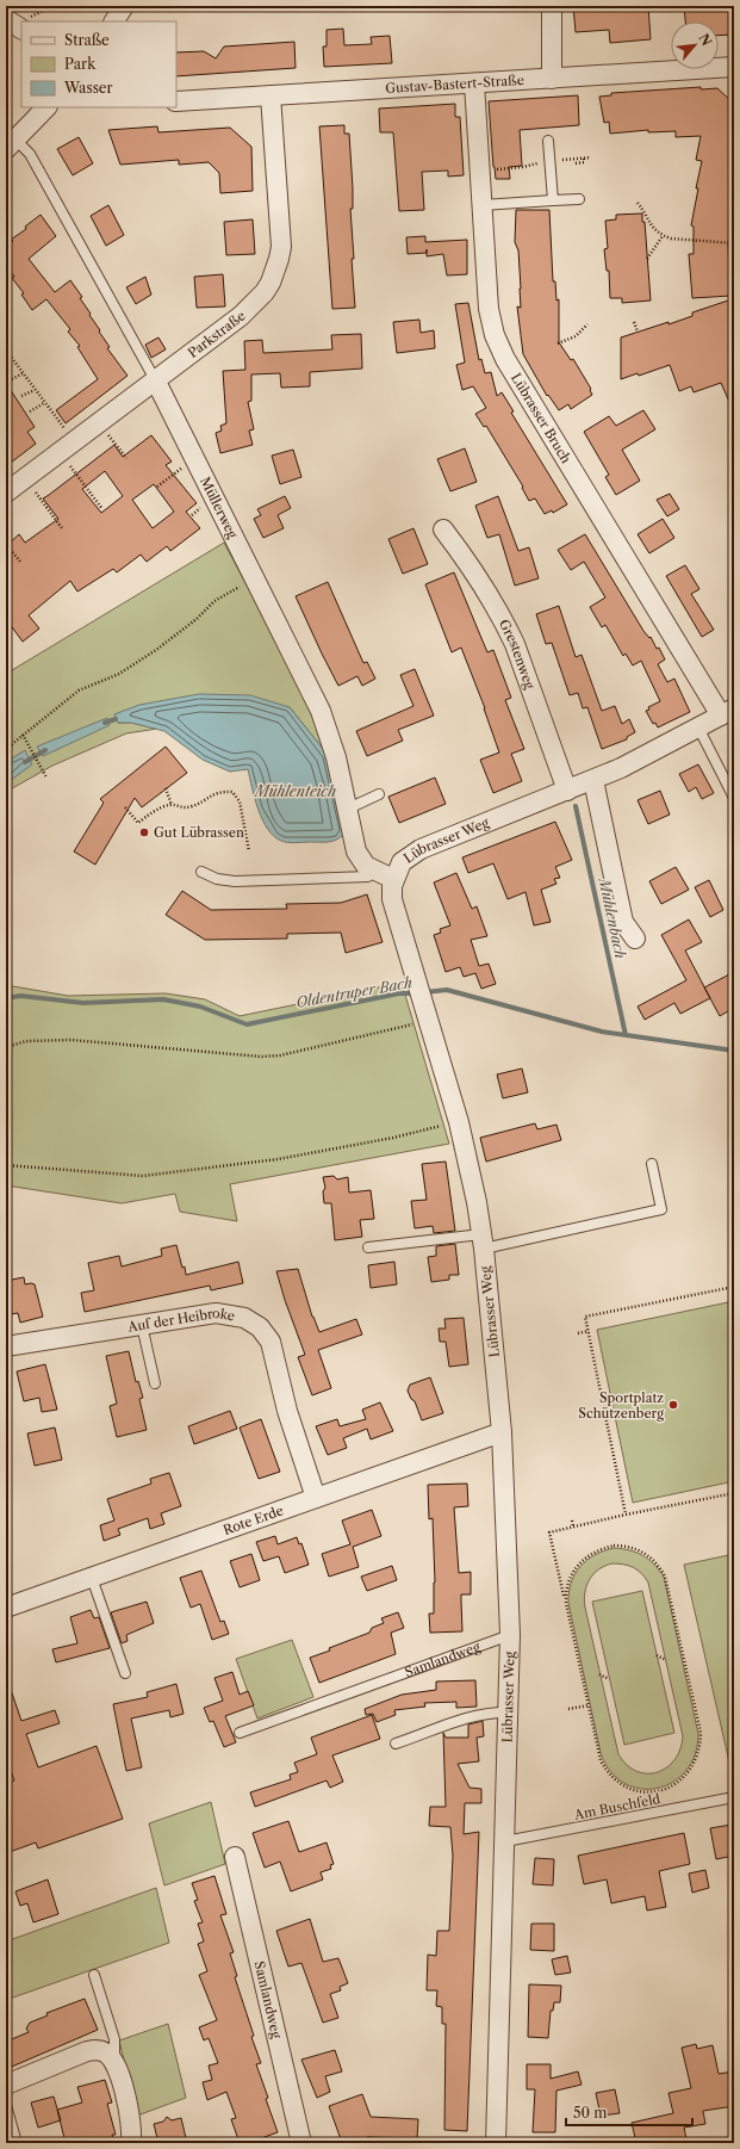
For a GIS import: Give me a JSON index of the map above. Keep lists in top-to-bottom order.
{
  "streets": {
    "street": [
      "Gustav-Bastert-Straße",
      "Parkstraße",
      "Lübrasser Bruch",
      "Müllerweg",
      "Grestenweg",
      "Lübrasser Weg",
      "Auf der Heibroke",
      "Rote Erde",
      "Samlandweg"
    ],
    "lane": ["Am Buschfeld"]
  },
  "crossings": [
    ["Gustav-Bastert-Straße", "Parkstraße"],
    ["Gustav-Bastert-Straße", "Lübrasser Bruch"],
    ["Parkstraße", "Müllerweg"],
    ["Lübrasser Bruch", "Lübrasser Weg"],
    ["Müllerweg", "Lübrasser Weg"],
    ["Grestenweg", "Lübrasser Weg"],
    ["Lübrasser Weg", "Rote Erde"],
    ["Lübrasser Weg", "Samlandweg"],
    ["Lübrasser Weg", "Am Buschfeld"],
    ["Auf der Heibroke", "Rote Erde"]
  ],
  "water": ["Mühlenteich", "Mühlenbach", "Oldentruper Bach"],
  "places": ["Gut Lübrassen", "Sportplatz Schützenberg"],
  "legend": ["Straße", "Park", "Wasser"],
  "scale_bar": "50 m",
  "north": "top right"
}
